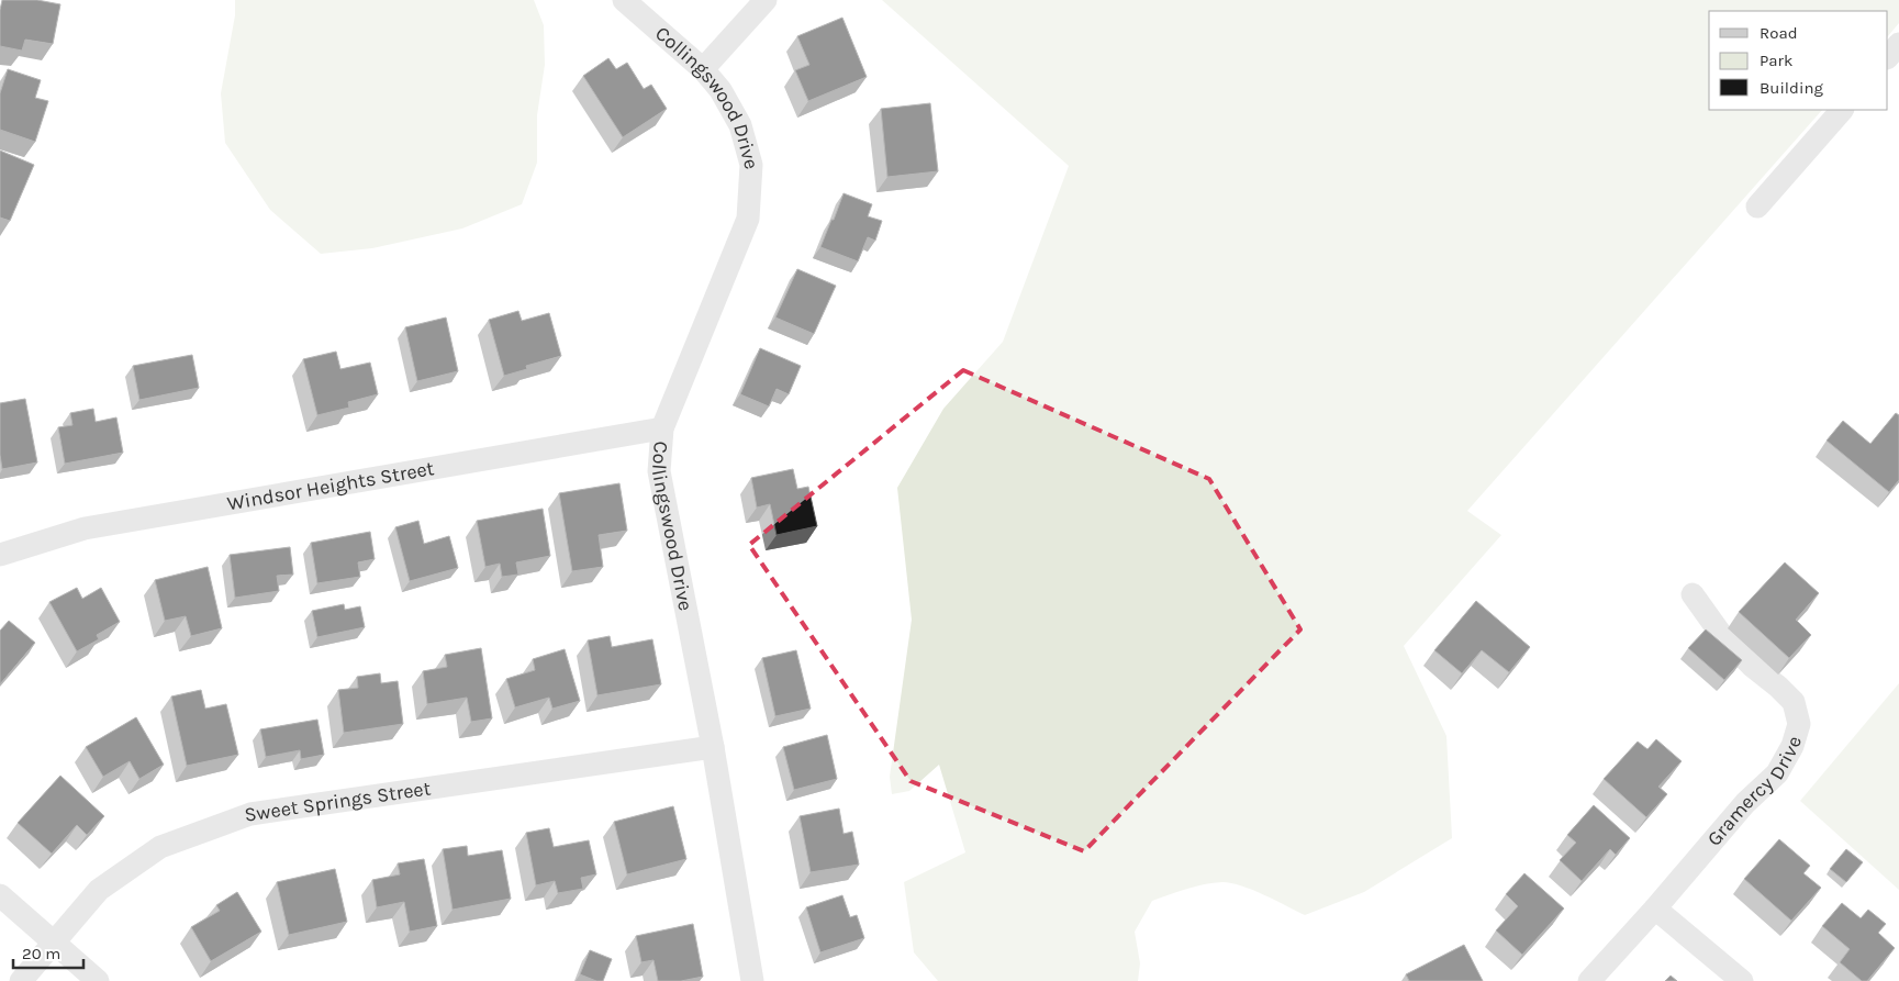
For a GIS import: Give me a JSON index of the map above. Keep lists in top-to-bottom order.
{
  "streets": {
    "street": [
      "Collingswood Drive",
      "Windsor Heights Street",
      "Gramercy Drive",
      "Sweet Springs Street"
    ]
  },
  "crossings": [
    ["Collingswood Drive", "Windsor Heights Street"],
    ["Collingswood Drive", "Sweet Springs Street"]
  ],
  "legend": ["Road", "Park", "Building"],
  "scale_bar": "20 m"
}
